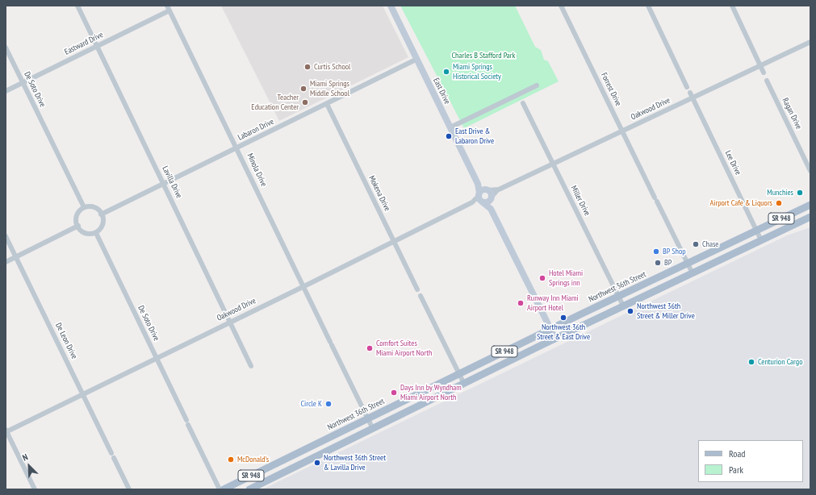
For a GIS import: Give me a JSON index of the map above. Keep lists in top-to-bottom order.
{
  "streets": {
    "main road": ["SR 948", "Northwest 36th Street"],
    "street": [
      "Eastward Drive",
      "De Soto Drive",
      "Forrest Drive",
      "East Drive",
      "Oakwood Drive",
      "Ragan Drive",
      "Labaron Drive",
      "Lee Drive",
      "Minola Drive",
      "Lavilla Drive",
      "Mokena Drive",
      "Miller Drive",
      "De Leon Drive"
    ]
  },
  "crossings": [
    ["Eastward Drive", "De Soto Drive"],
    ["Eastward Drive", "Minola Drive"],
    ["Eastward Drive", "Lavilla Drive"],
    ["De Soto Drive", "Oakwood Drive"],
    ["De Soto Drive", "Labaron Drive"],
    ["Forrest Drive", "Oakwood Drive"],
    ["Forrest Drive", "SR 948"],
    ["Forrest Drive", "Northwest 36th Street"],
    ["East Drive", "Oakwood Drive"],
    ["East Drive", "Labaron Drive"],
    ["Oakwood Drive", "Lee Drive"],
    ["Oakwood Drive", "Minola Drive"],
    ["Oakwood Drive", "Lavilla Drive"],
    ["Oakwood Drive", "Mokena Drive"],
    ["Oakwood Drive", "Miller Drive"],
    ["Oakwood Drive", "De Leon Drive"],
    ["Labaron Drive", "Minola Drive"],
    ["Labaron Drive", "Lavilla Drive"],
    ["Labaron Drive", "Mokena Drive"],
    ["Lee Drive", "SR 948"],
    ["Lee Drive", "Northwest 36th Street"],
    ["Minola Drive", "SR 948"],
    ["Minola Drive", "Northwest 36th Street"],
    ["Miller Drive", "SR 948"],
    ["Miller Drive", "Northwest 36th Street"]
  ],
  "parks": ["Charles B Stafford Park"],
  "places": [
    "Curtis School",
    "Miami Springs Historical Society",
    "Miami Springs Middle School",
    "Teacher Education Center",
    "East Drive & Labaron Drive",
    "Munchies",
    "Airport Cafe & Liquors",
    "Chase",
    "BP Shop",
    "BP",
    "Hotel Miami Springs inn",
    "Runway Inn Miami Airport Hotel",
    "Northwest 36th Street & Miller Drive",
    "Northwest 36th Street & East Drive",
    "Comfort Suites Miami Airport North",
    "Centurion Cargo",
    "Days Inn by Wyndham Miami Airport North",
    "Circle K",
    "McDonald's",
    "Northwest 36th Street & Lavilla Drive"
  ],
  "legend": ["Road", "Park"],
  "north": "top left"
}
